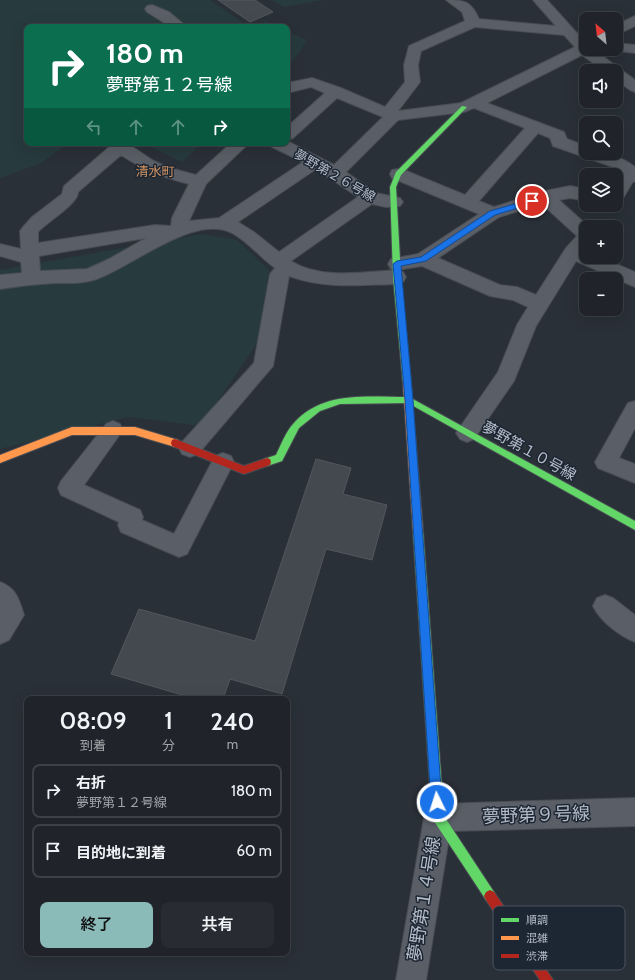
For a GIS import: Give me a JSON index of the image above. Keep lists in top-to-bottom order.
{
  "streets": {
    "street": [
      "夢野第２６号線",
      "夢野第１０号線",
      "夢野第９号線",
      "夢野第１４号線"
    ]
  },
  "crossings": [
    ["夢野第９号線", "夢野第１４号線"]
  ],
  "districts": ["清水町"],
  "legend": ["順調", "混雑", "渋滞"],
  "north": "top left",
  "page": {
    "map_buttons": ["+", "−"],
    "turn": ["180 m", "夢野第１２号線"],
    "eta": [
      "08:09",
      "到着",
      "1",
      "分",
      "240",
      "m"
    ],
    "list": [
      {
        "name": "右折",
        "note": "夢野第１２号線",
        "value": "180 m"
      },
      {
        "name": "目的地に到着",
        "value": "60 m"
      }
    ],
    "buttons": ["終了", "共有"]
  }
}
